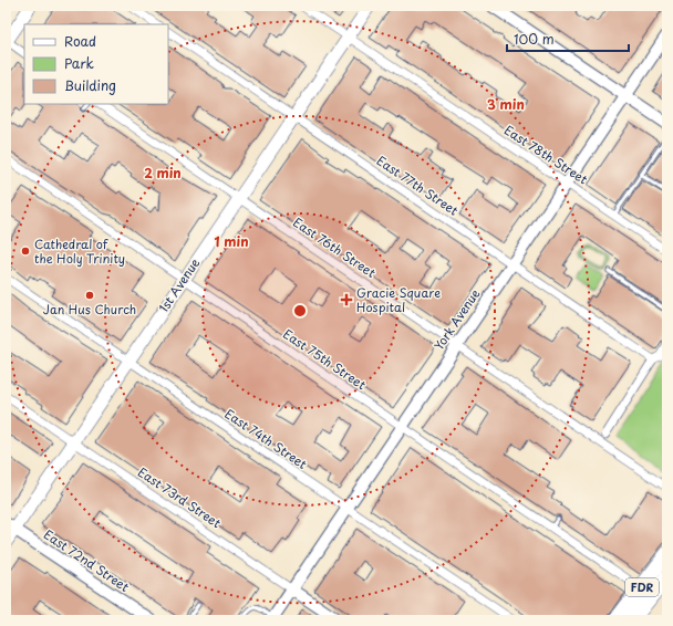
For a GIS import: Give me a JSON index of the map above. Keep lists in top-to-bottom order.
{
  "streets": {
    "highway": ["FDR"],
    "main road": [
      "1st Avenue",
      "York Avenue",
      "East 73rd Street",
      "East 72nd Street"
    ],
    "street": [
      "East 78th Street",
      "East 77th Street",
      "East 76th Street",
      "East 75th Street",
      "East 74th Street"
    ]
  },
  "crossings": [
    ["East 78th Street", "1st Avenue"],
    ["East 78th Street", "York Avenue"],
    ["East 77th Street", "1st Avenue"],
    ["East 77th Street", "York Avenue"],
    ["East 76th Street", "1st Avenue"],
    ["East 76th Street", "York Avenue"],
    ["1st Avenue", "East 75th Street"],
    ["1st Avenue", "East 74th Street"],
    ["1st Avenue", "East 73rd Street"],
    ["1st Avenue", "East 72nd Street"],
    ["York Avenue", "East 75th Street"],
    ["York Avenue", "East 74th Street"],
    ["York Avenue", "East 73rd Street"]
  ],
  "places": {
    "other": ["Cathedral of the Holy Trinity", "Jan Hus Church"],
    "health": ["Gracie Square Hospital"]
  },
  "legend": ["Road", "Park", "Building"],
  "scale_bar": "100 m",
  "rings": ["3 min", "2 min", "1 min"]
}
